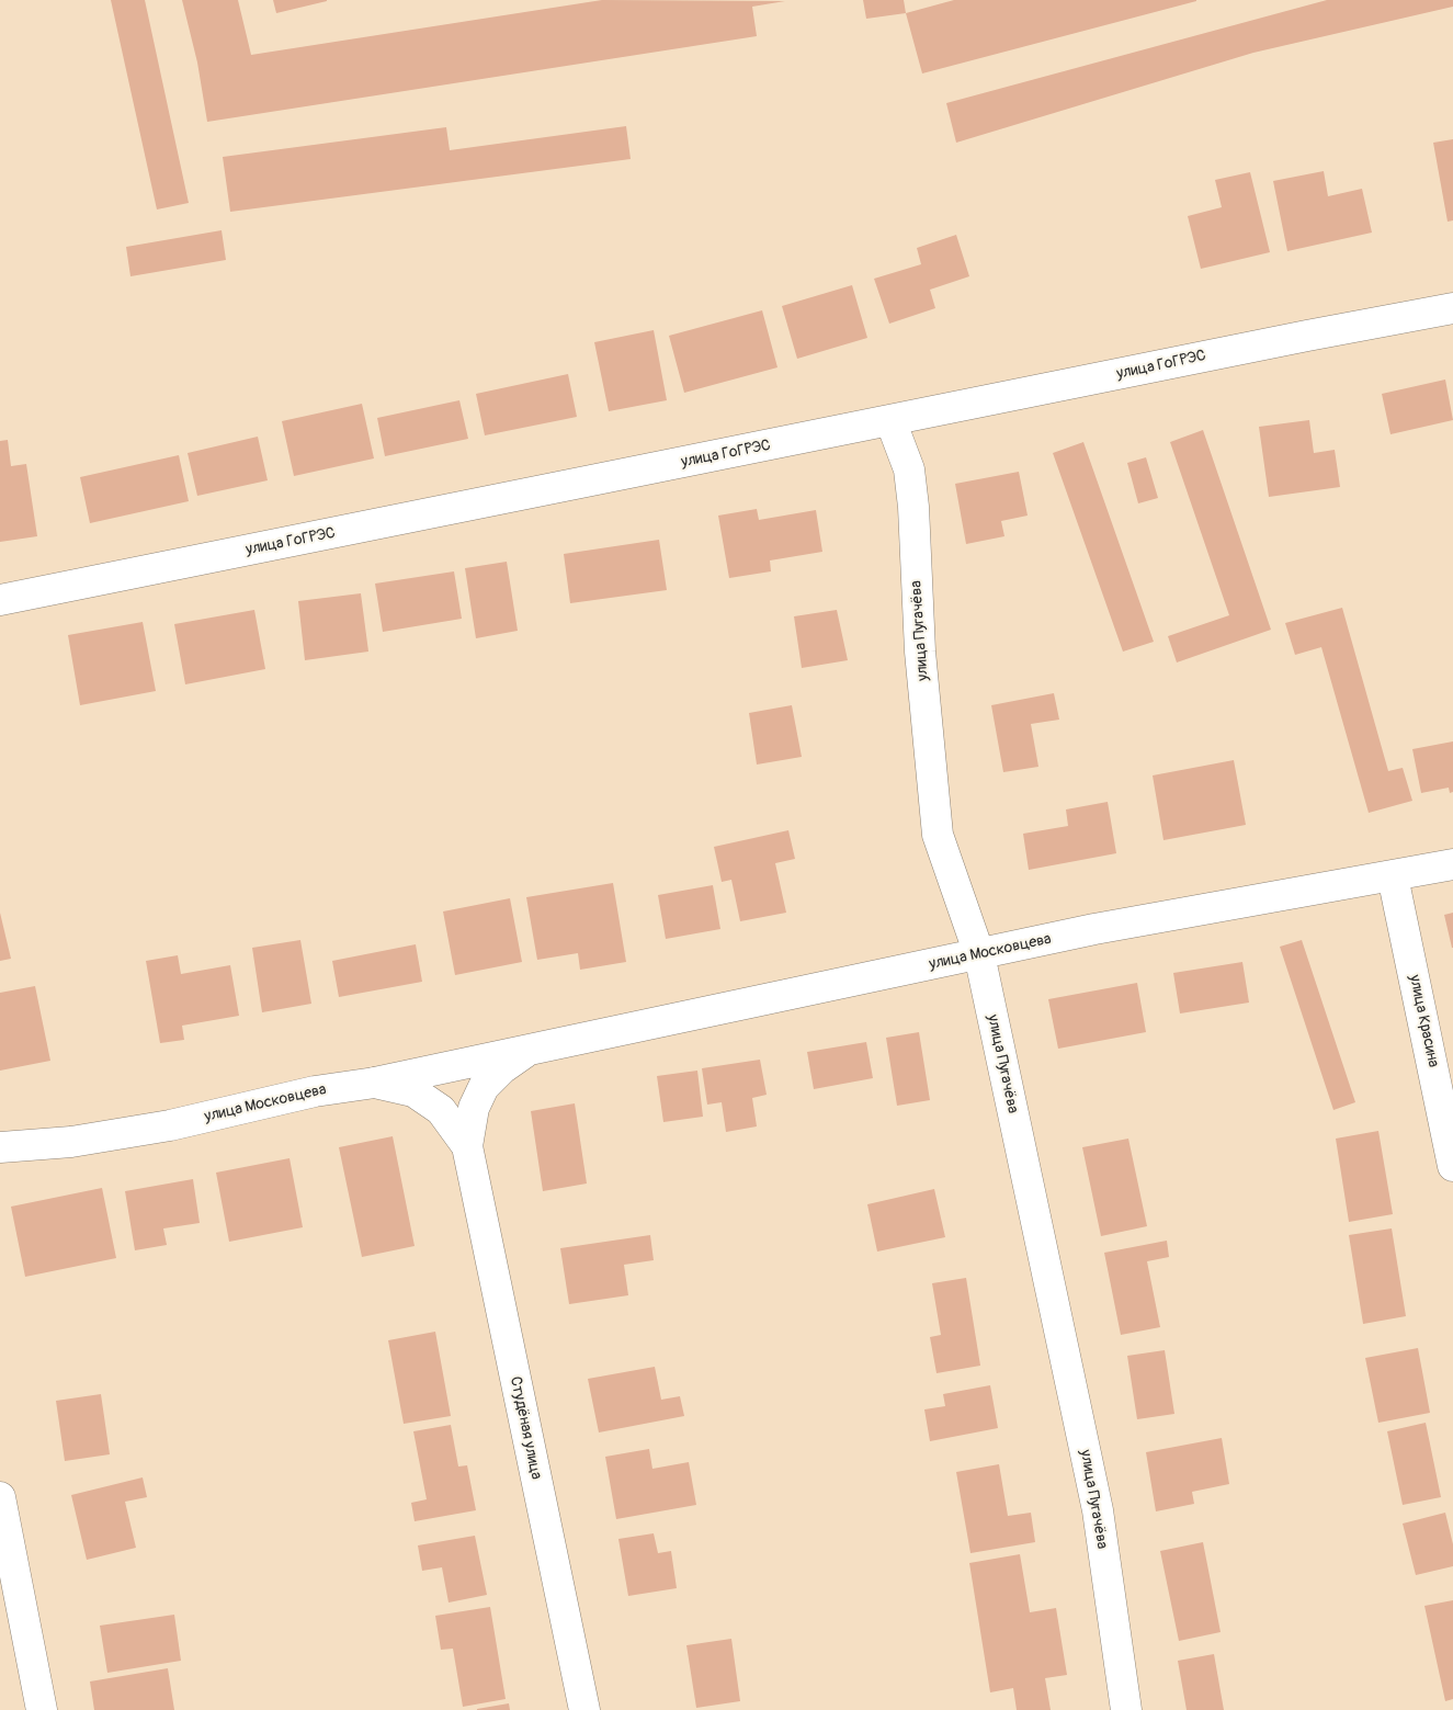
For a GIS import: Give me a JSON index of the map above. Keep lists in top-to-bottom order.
{
  "streets": {
    "street": [
      "улица ГоГРЭС",
      "улица Пугачёва",
      "улица Московцева",
      "улица Красина",
      "Студёная улица"
    ]
  },
  "crossings": [
    ["улица ГоГРЭС", "улица Пугачёва"],
    ["улица Пугачёва", "улица Московцева"],
    ["улица Московцева", "улица Красина"],
    ["улица Московцева", "Студёная улица"]
  ]
}
